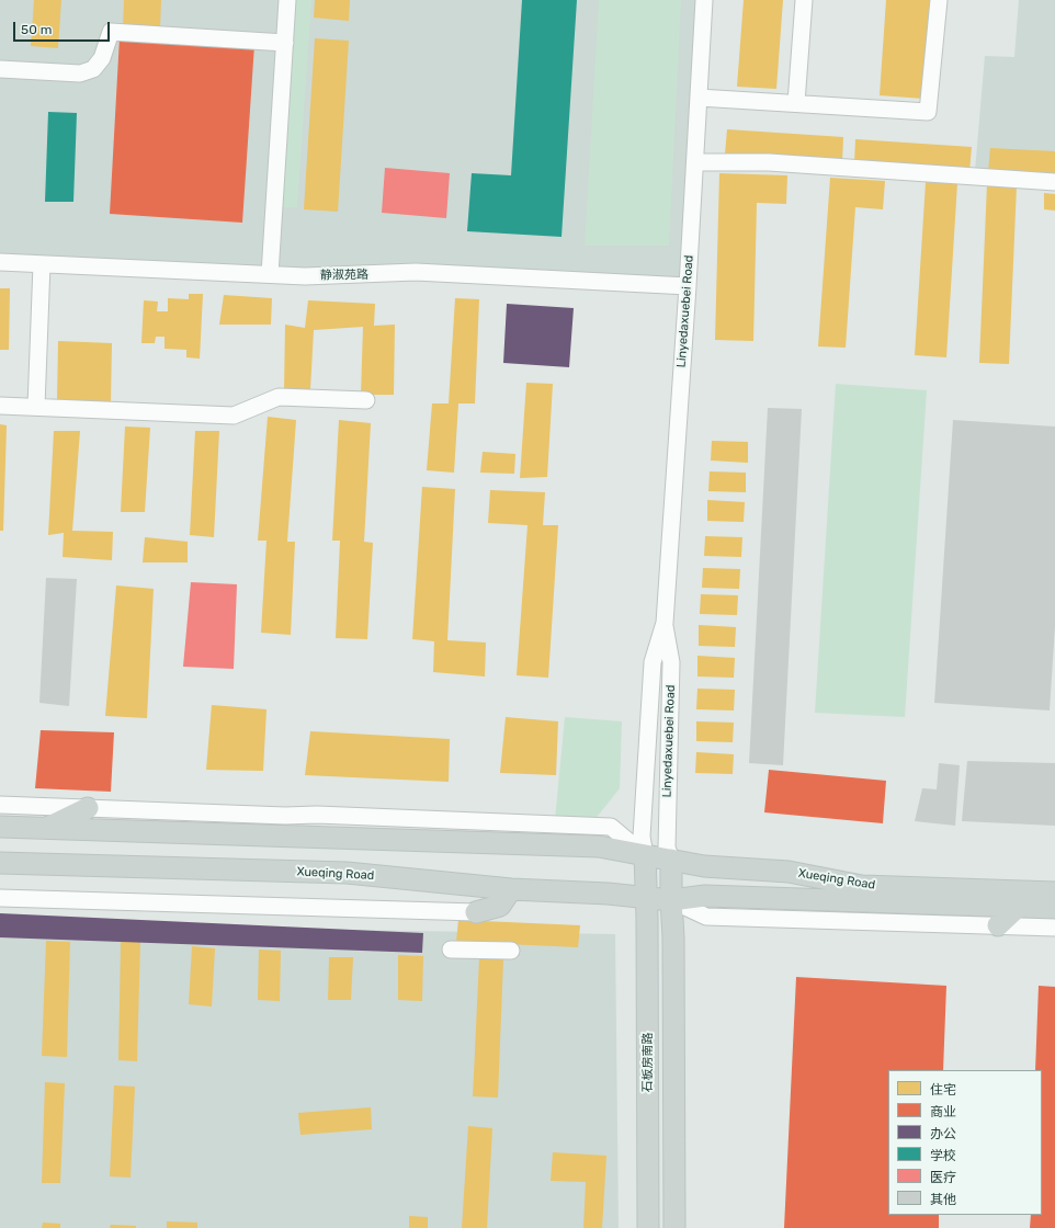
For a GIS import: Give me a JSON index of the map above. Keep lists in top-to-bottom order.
{
  "streets": {
    "main road": ["Xueqing Road", "石板房南路"],
    "street": ["静淑苑路", "Linyedaxuebei Road"]
  },
  "crossings": [
    ["静淑苑路", "Linyedaxuebei Road"],
    ["Linyedaxuebei Road", "Xueqing Road"],
    ["Linyedaxuebei Road", "石板房南路"],
    ["Xueqing Road", "石板房南路"]
  ],
  "legend": [
    "住宅",
    "商业",
    "办公",
    "学校",
    "医疗",
    "其他"
  ],
  "scale_bar": "50 m"
}
